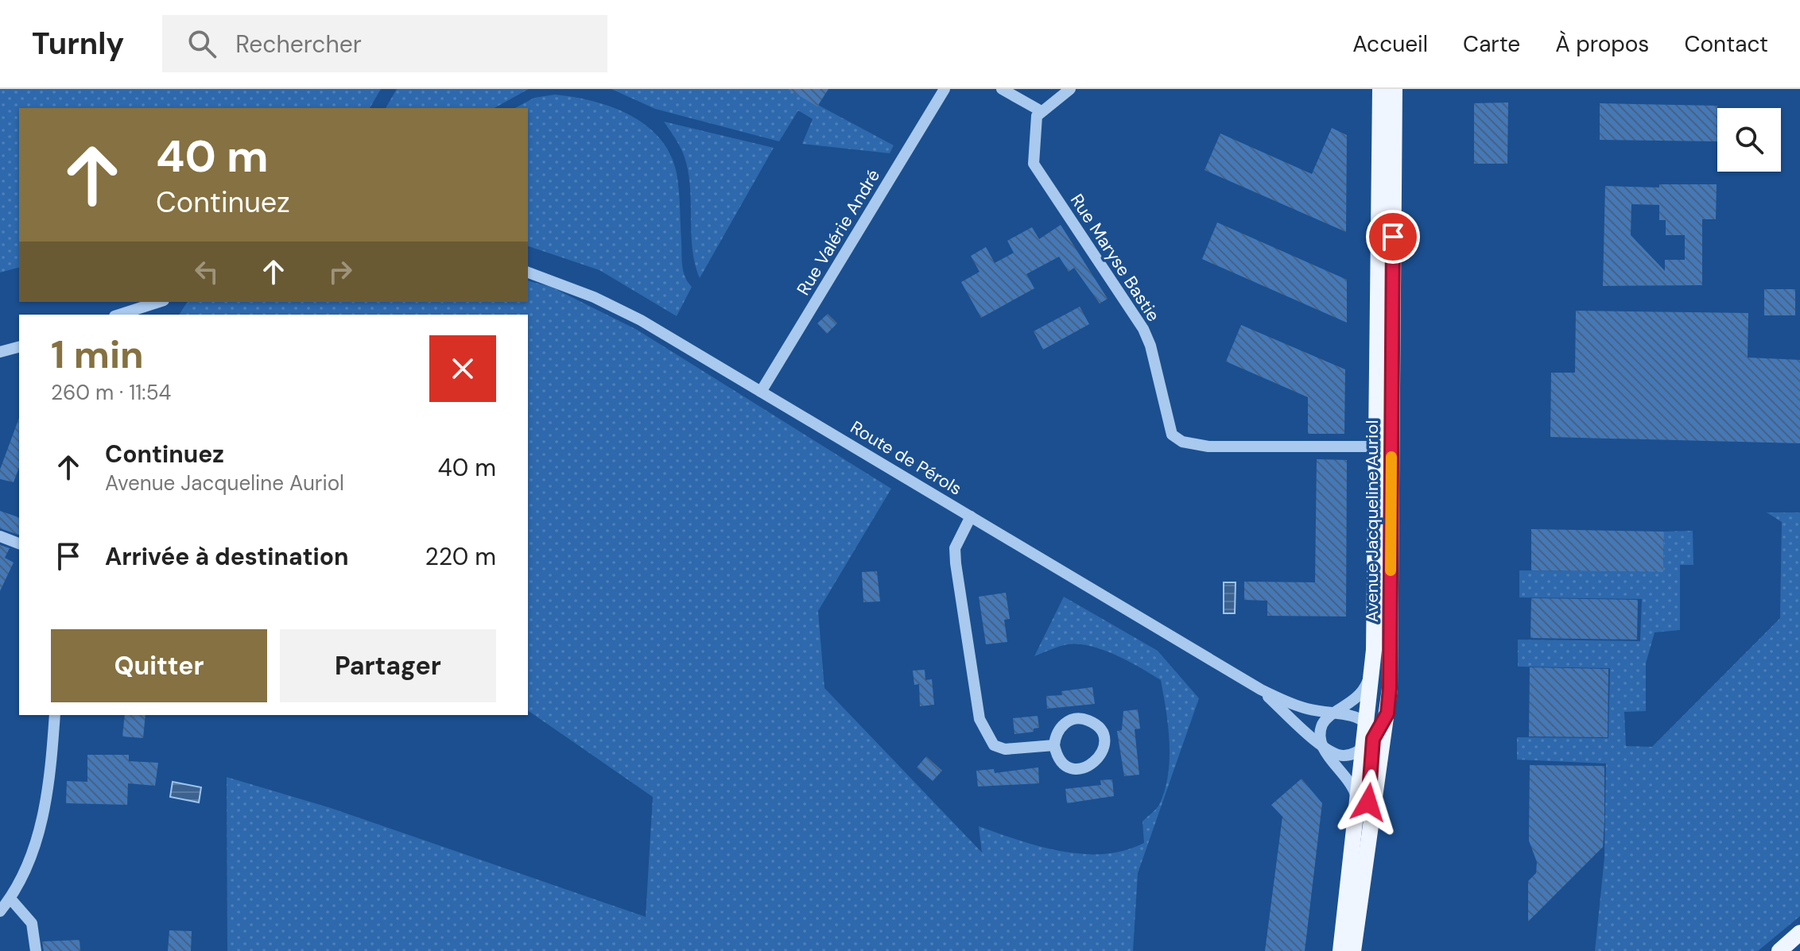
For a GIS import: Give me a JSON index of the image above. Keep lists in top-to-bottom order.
{
  "streets": {
    "main road": ["Avenue Jacqueline Auriol"],
    "street": ["Rue Valérie André", "Rue Maryse Bastie", "Route de Pérols"]
  },
  "crossings": [
    ["Rue Valérie André", "Route de Pérols"],
    ["Rue Maryse Bastie", "Avenue Jacqueline Auriol"],
    ["Route de Pérols", "Avenue Jacqueline Auriol"]
  ],
  "page": {
    "header": "Turnly",
    "search": "Rechercher",
    "nav": [
      "Accueil",
      "Carte",
      "À propos",
      "Contact"
    ],
    "turn": ["40 m", "Continuez"],
    "heading": ["1 min", "260 m · 11:54"],
    "list": [
      {
        "name": "Continuez",
        "note": "Avenue Jacqueline Auriol",
        "value": "40 m"
      },
      {
        "name": "Arrivée à destination",
        "value": "220 m"
      }
    ],
    "buttons": ["Quitter", "Partager"]
  }
}
